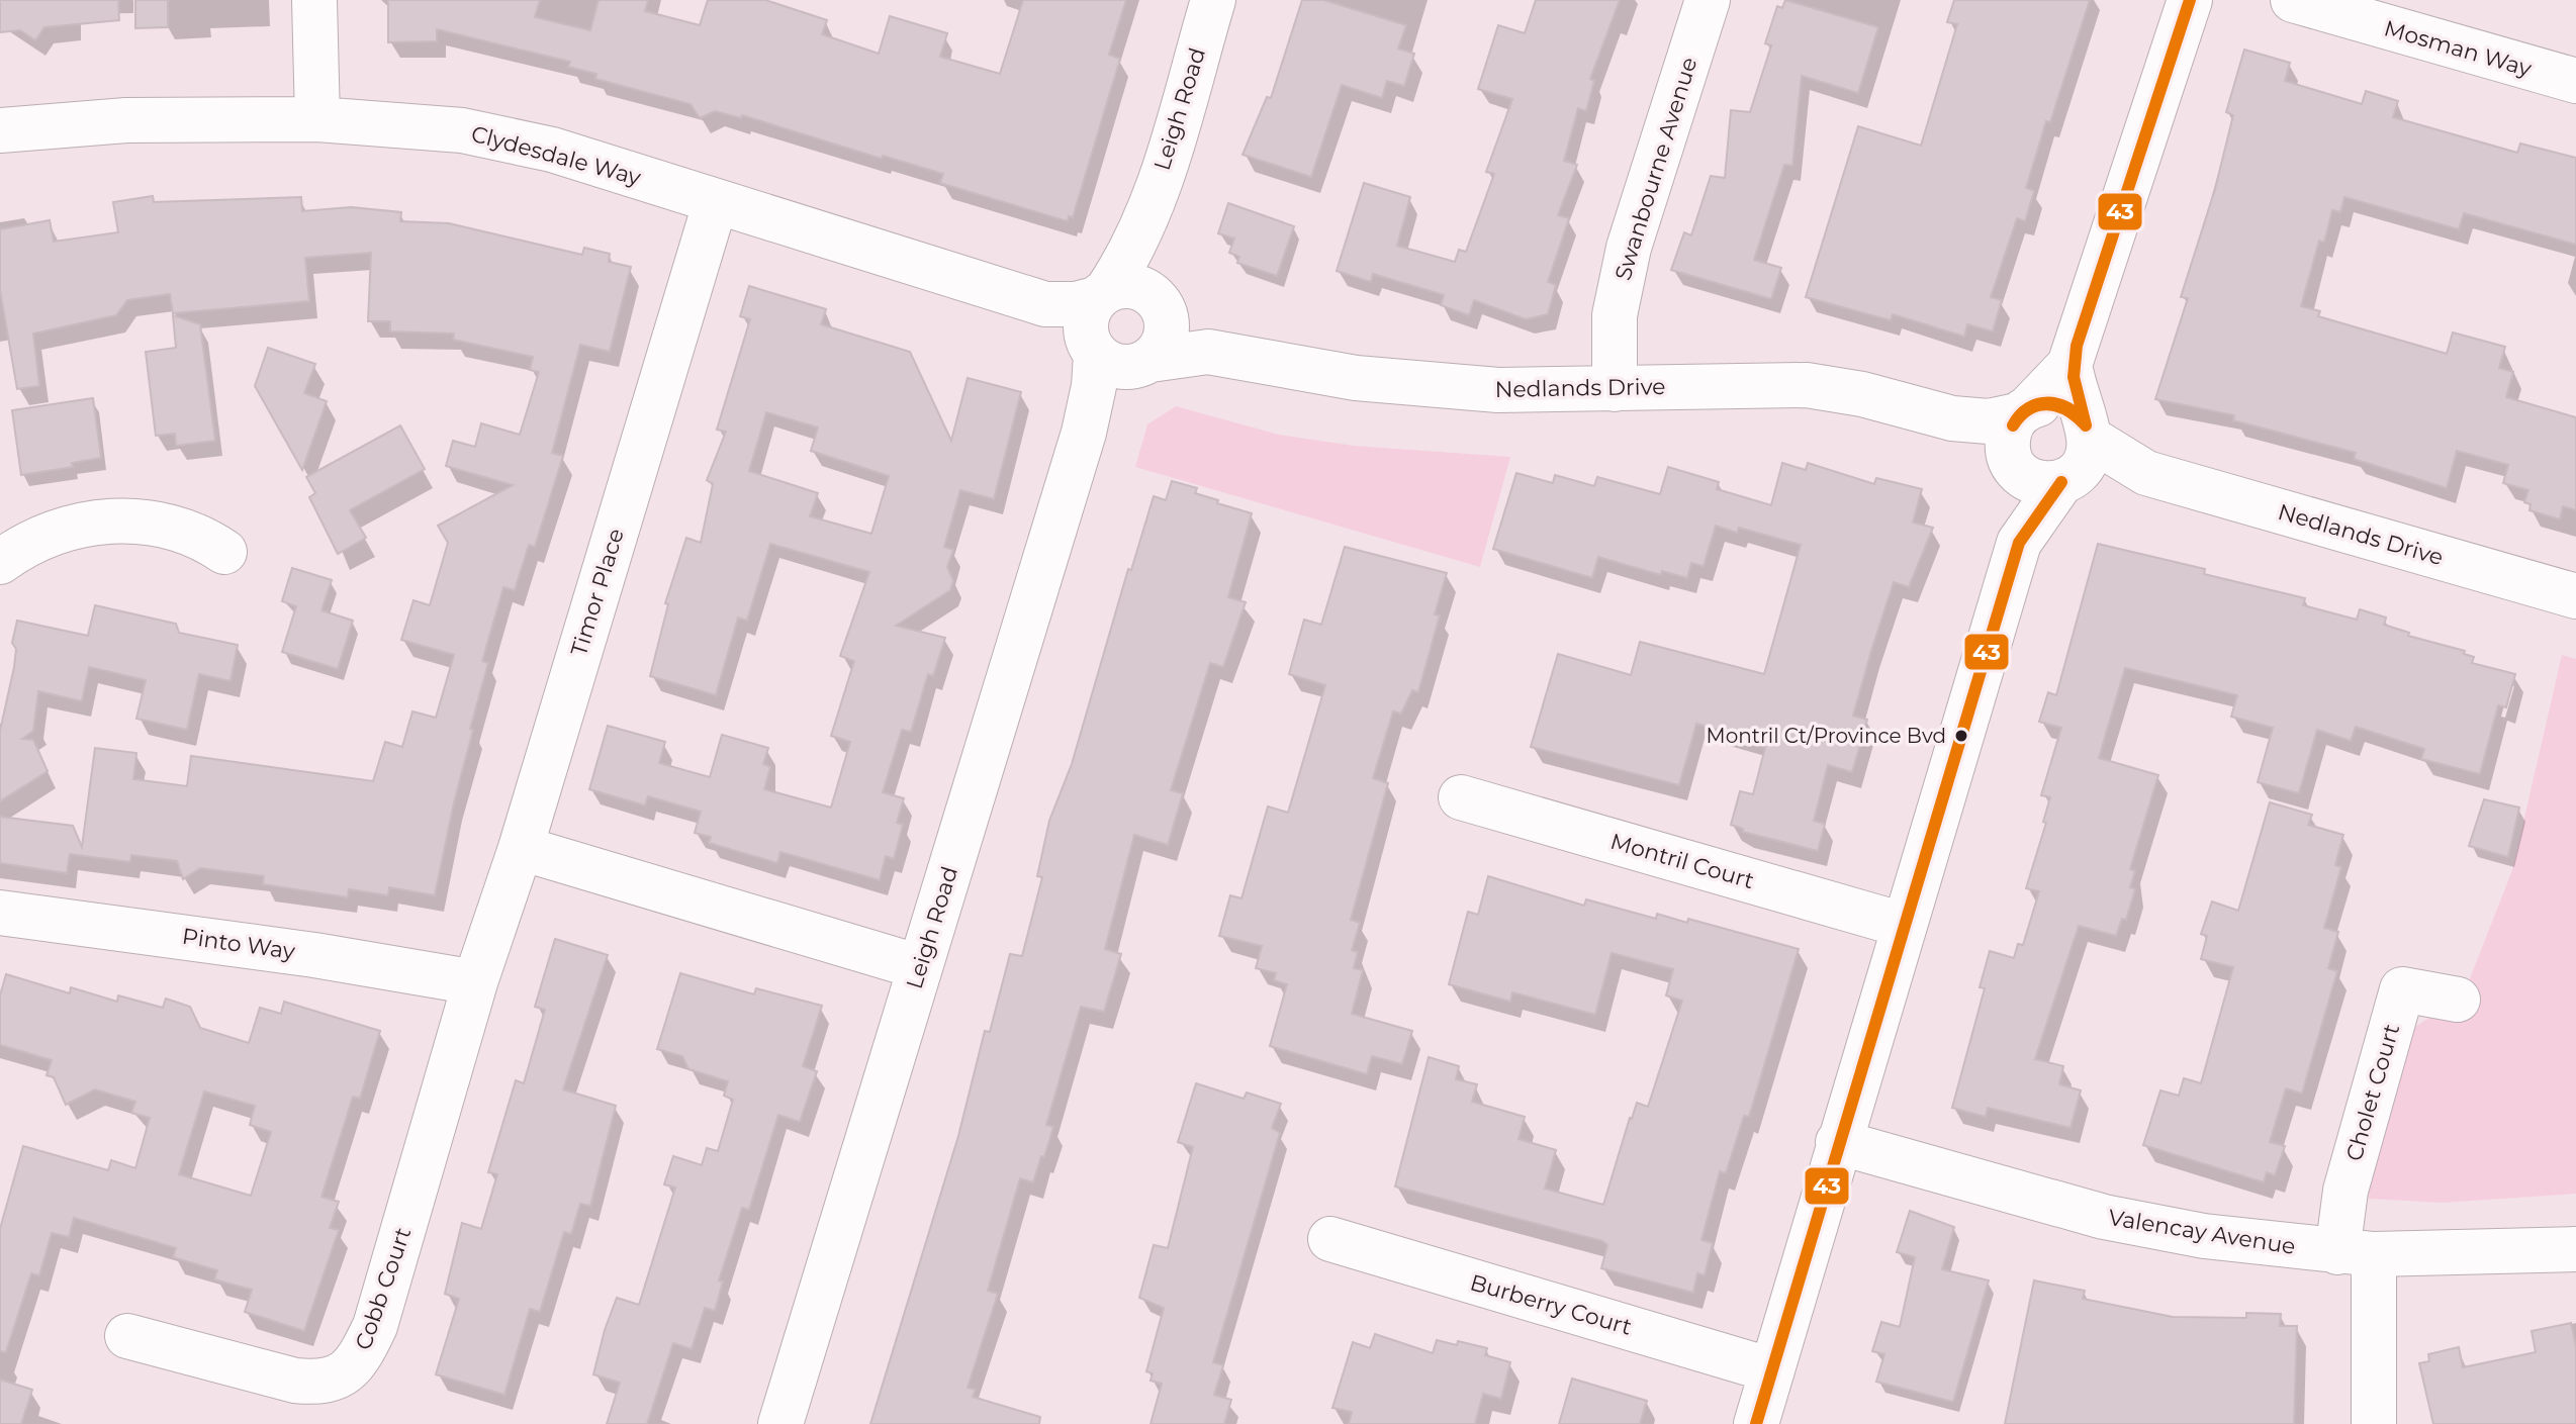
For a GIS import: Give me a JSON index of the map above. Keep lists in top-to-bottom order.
{
  "streets": {
    "street": [
      "Mosman Way",
      "Leigh Road",
      "Clydesdale Way",
      "Swanbourne Avenue",
      "Nedlands Drive",
      "Timor Place",
      "Montril Court",
      "Pinto Way",
      "Cholet Court",
      "Valencay Avenue",
      "Cobb Court",
      "Burberry Court"
    ]
  },
  "crossings": [
    ["Leigh Road", "Clydesdale Way"],
    ["Clydesdale Way", "Nedlands Drive"],
    ["Clydesdale Way", "Timor Place"],
    ["Swanbourne Avenue", "Nedlands Drive"],
    ["Timor Place", "Pinto Way"],
    ["Timor Place", "Cobb Court"],
    ["Pinto Way", "Cobb Court"],
    ["Cholet Court", "Valencay Avenue"]
  ],
  "places": ["Montril Ct/Province Bvd"],
  "lines": ["transit line 43"]
}
